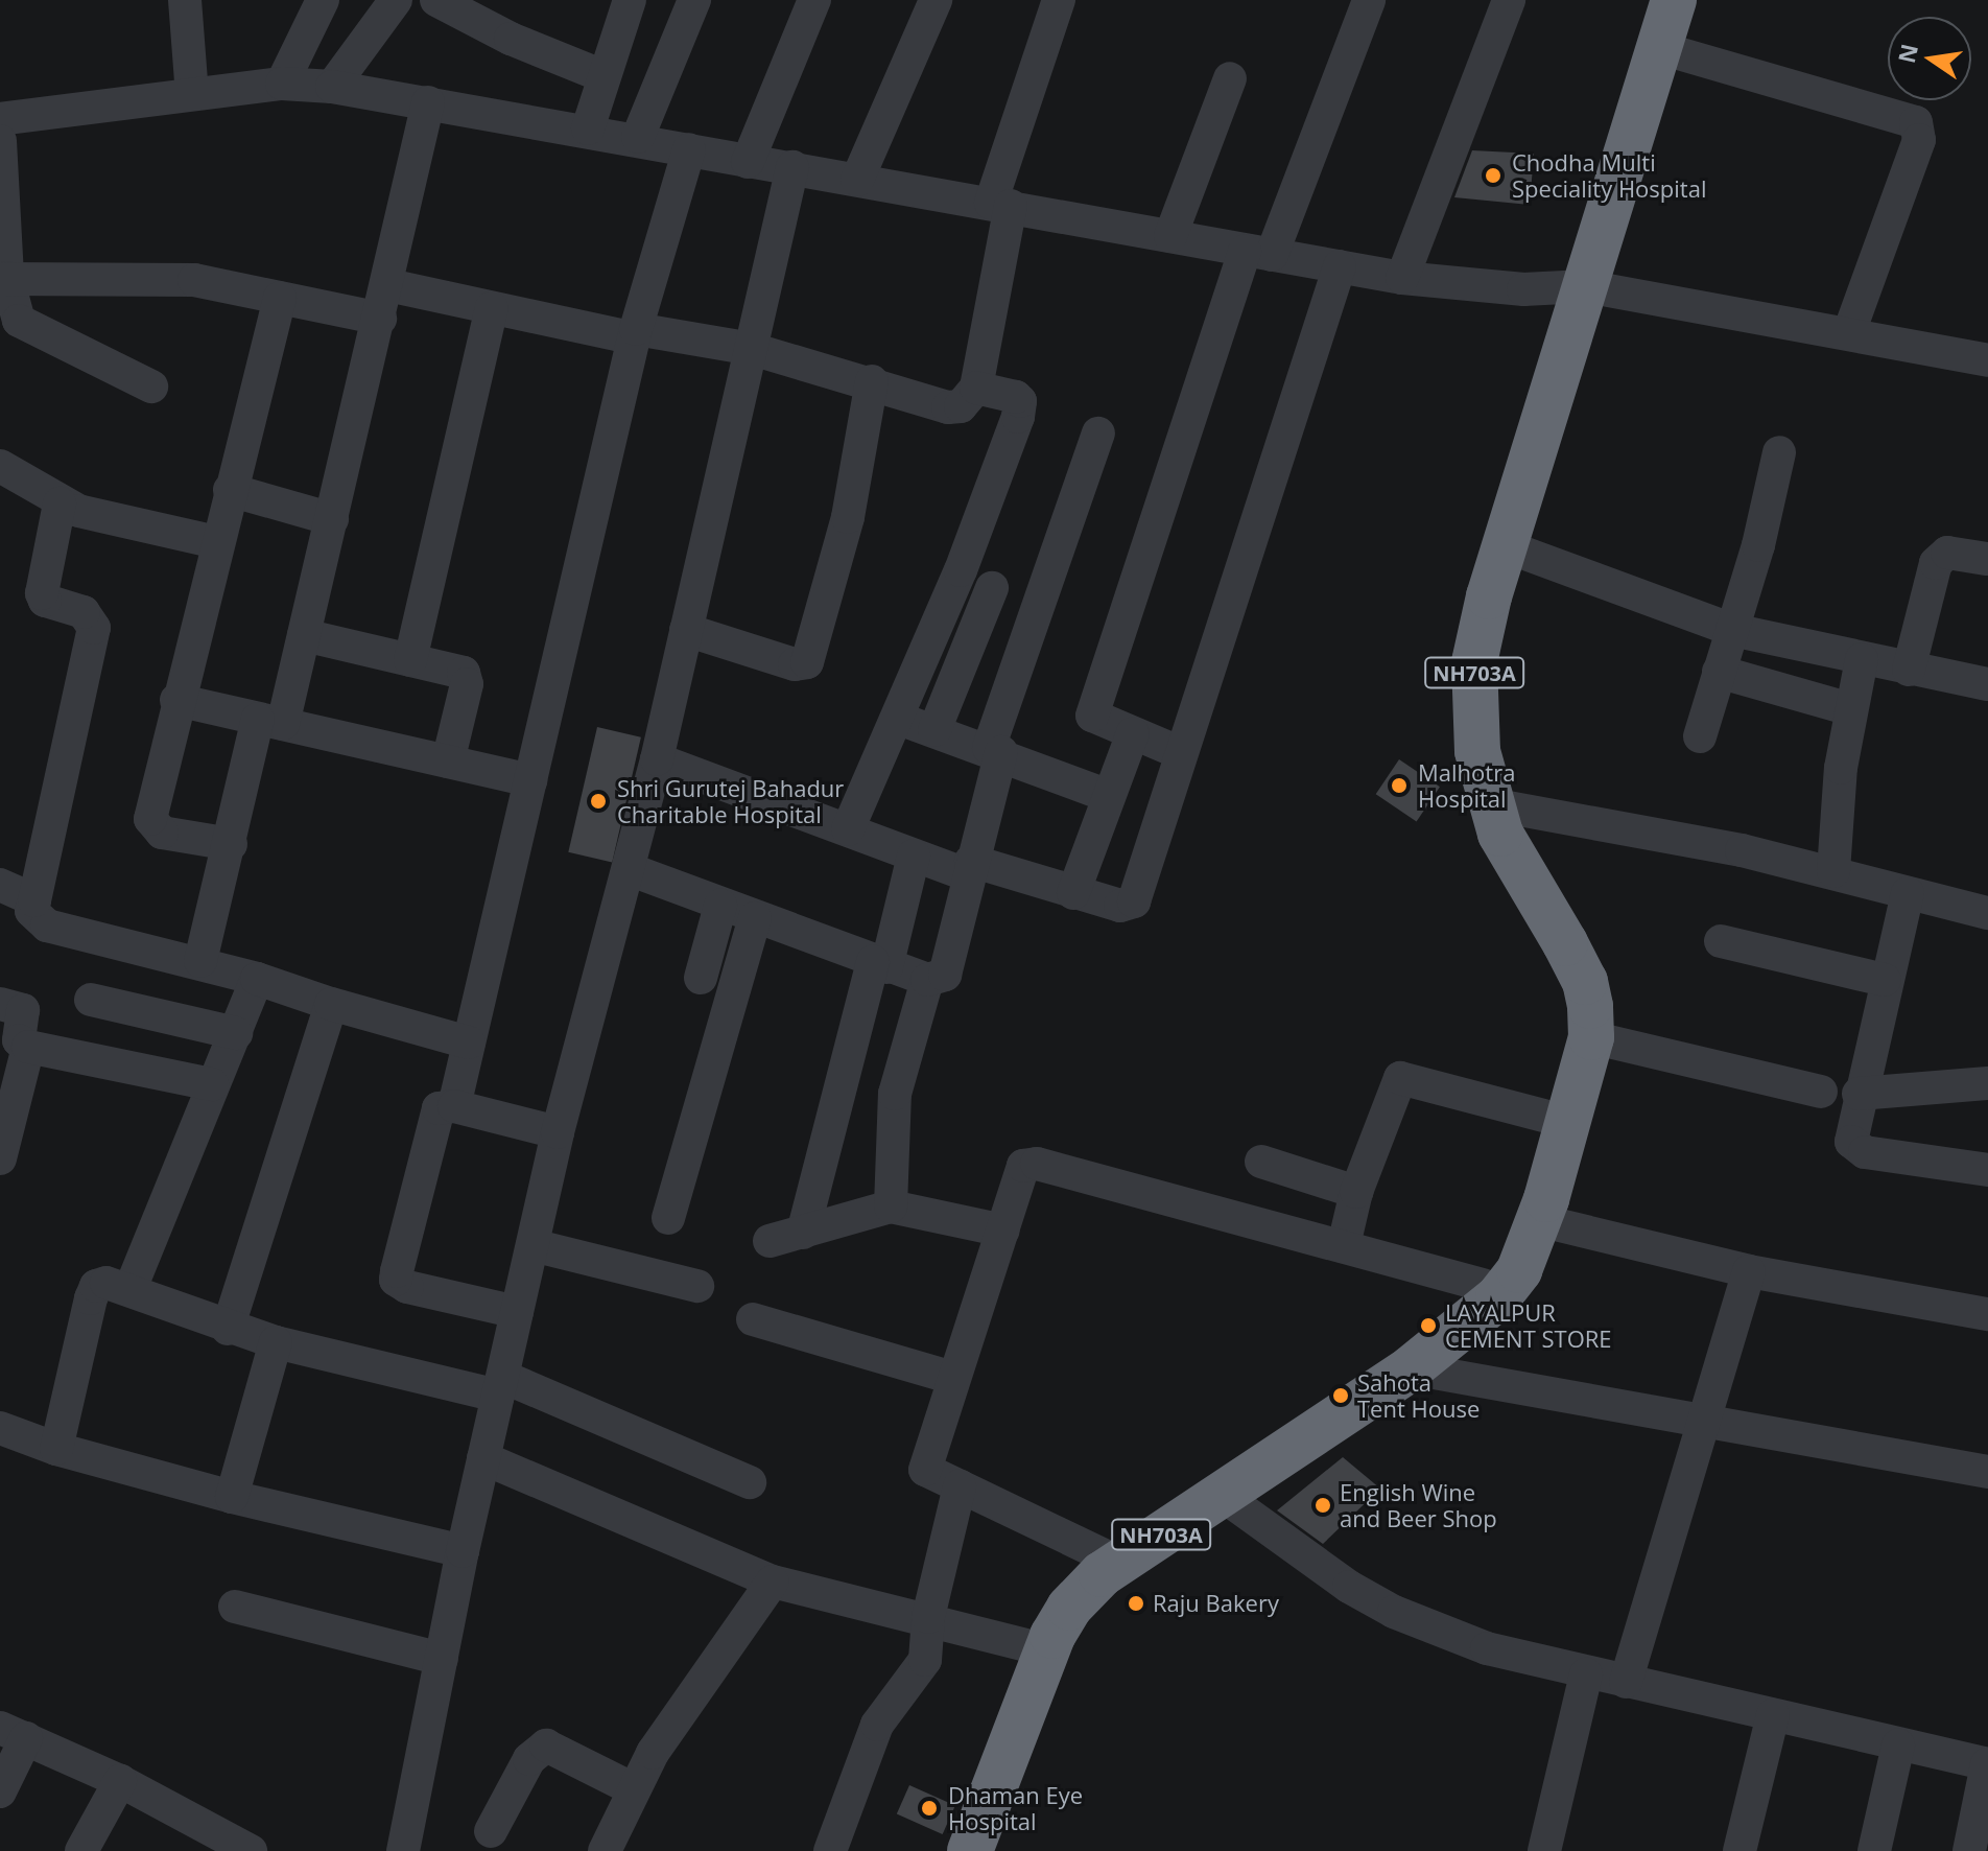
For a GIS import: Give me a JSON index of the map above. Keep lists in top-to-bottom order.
{
  "streets": {
    "highway": ["NH703A"]
  },
  "places": [
    "Chodha Multi Speciality Hospital",
    "Malhotra Hospital",
    "Shri Gurutej Bahadur Charitable Hospital",
    "LAYALPUR CEMENT STORE",
    "Sahota Tent House",
    "English Wine and Beer Shop",
    "Raju Bakery",
    "Dhaman Eye Hospital"
  ],
  "north": "left"
}
